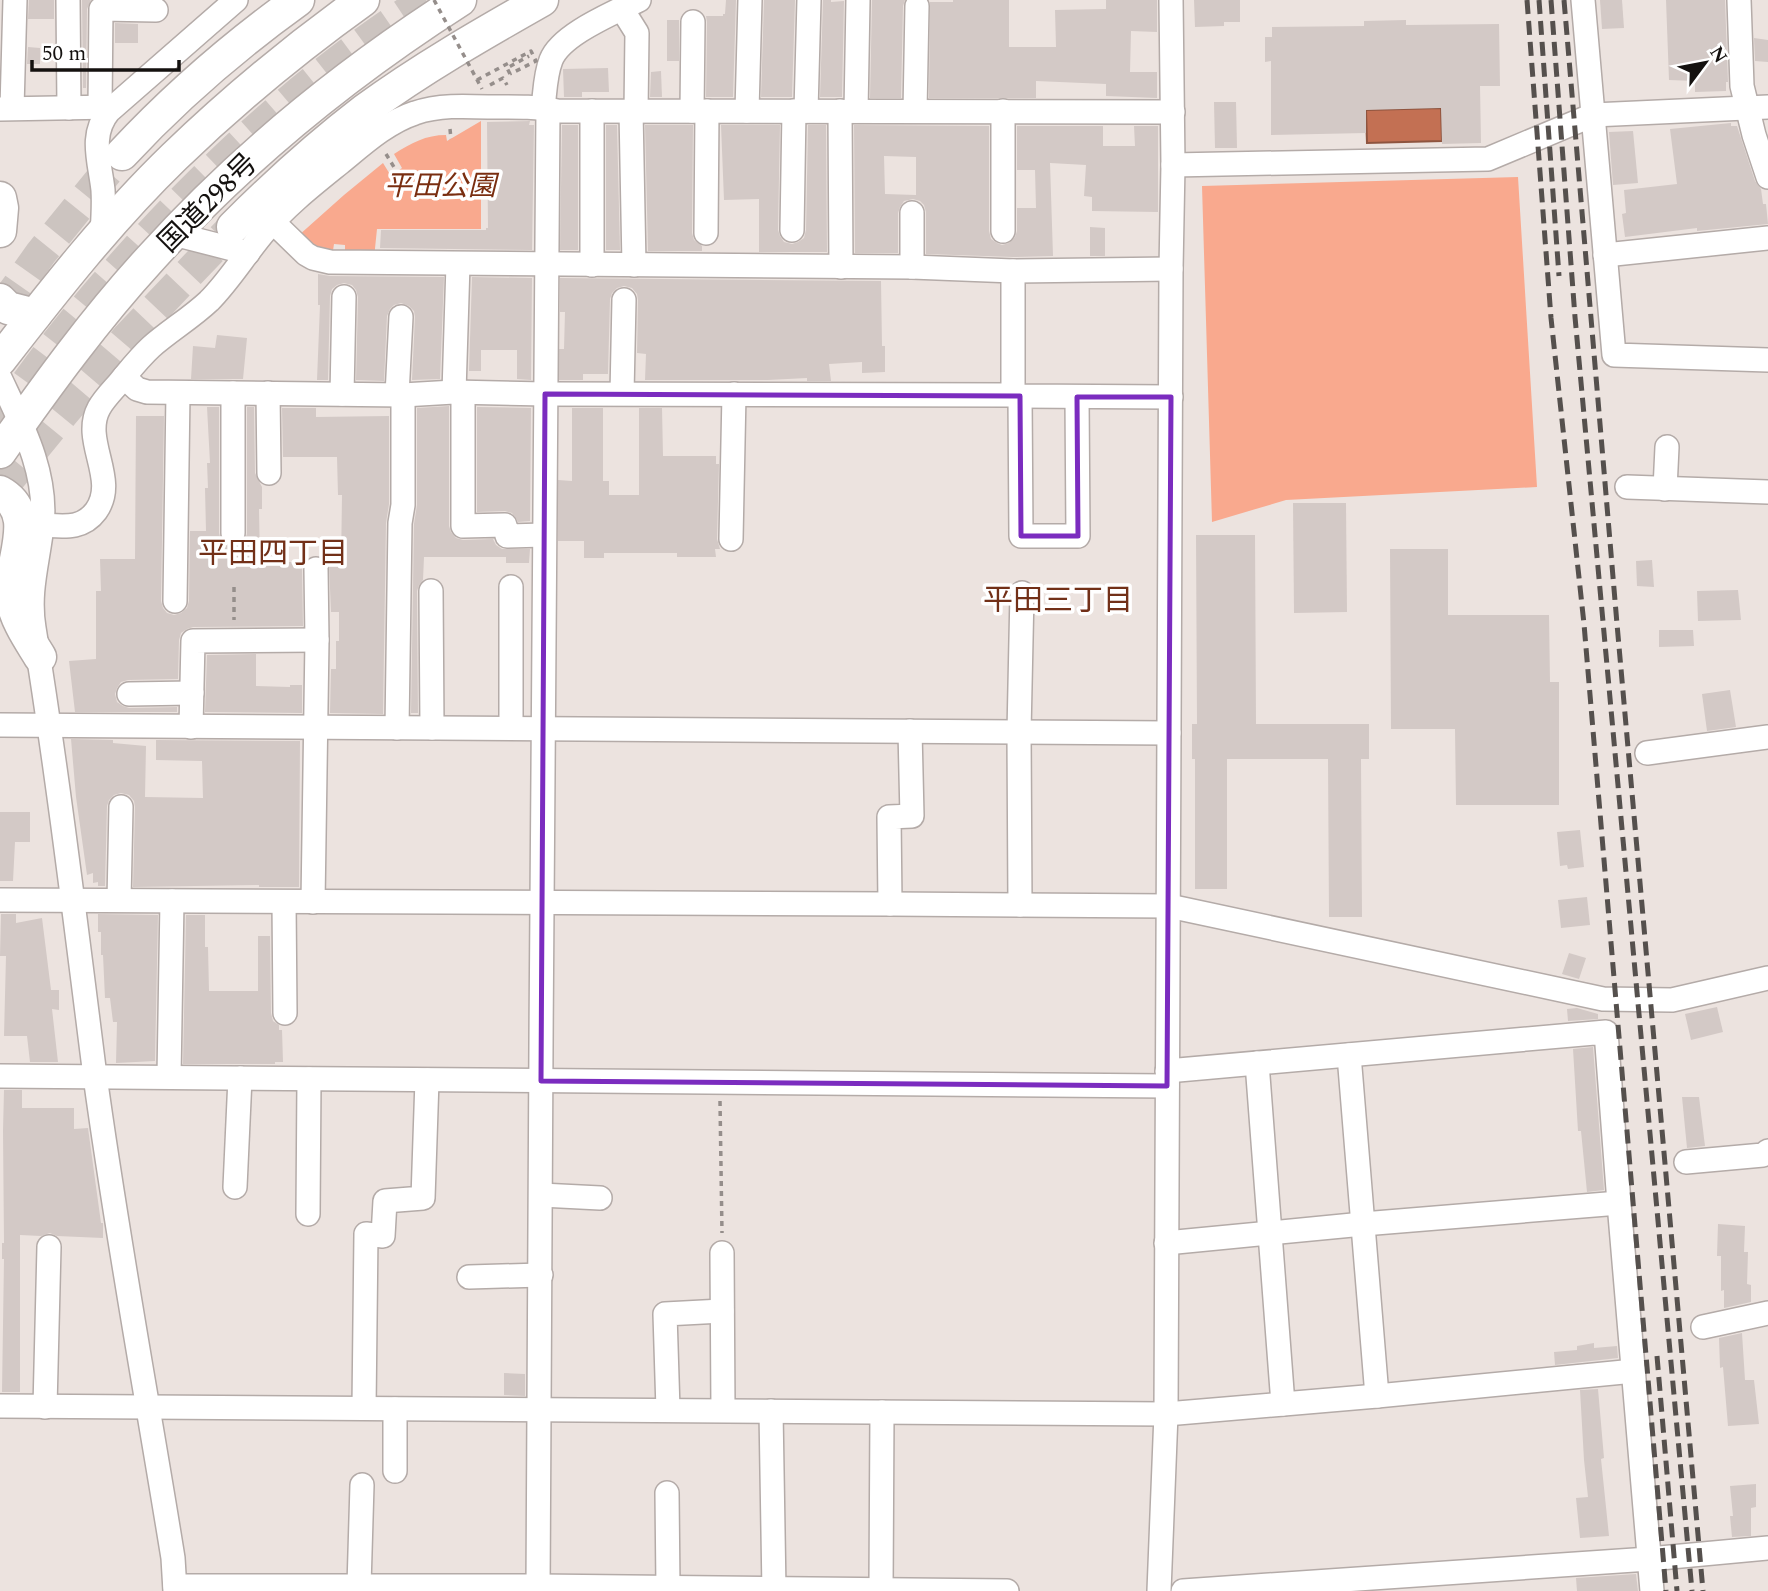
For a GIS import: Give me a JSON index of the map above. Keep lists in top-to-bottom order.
{
  "streets": {
    "highway": ["国道298号"]
  },
  "districts": ["平田四丁目", "平田三丁目"],
  "parks": ["平田公園"],
  "scale_bar": "50 m",
  "north": "top right"
}
